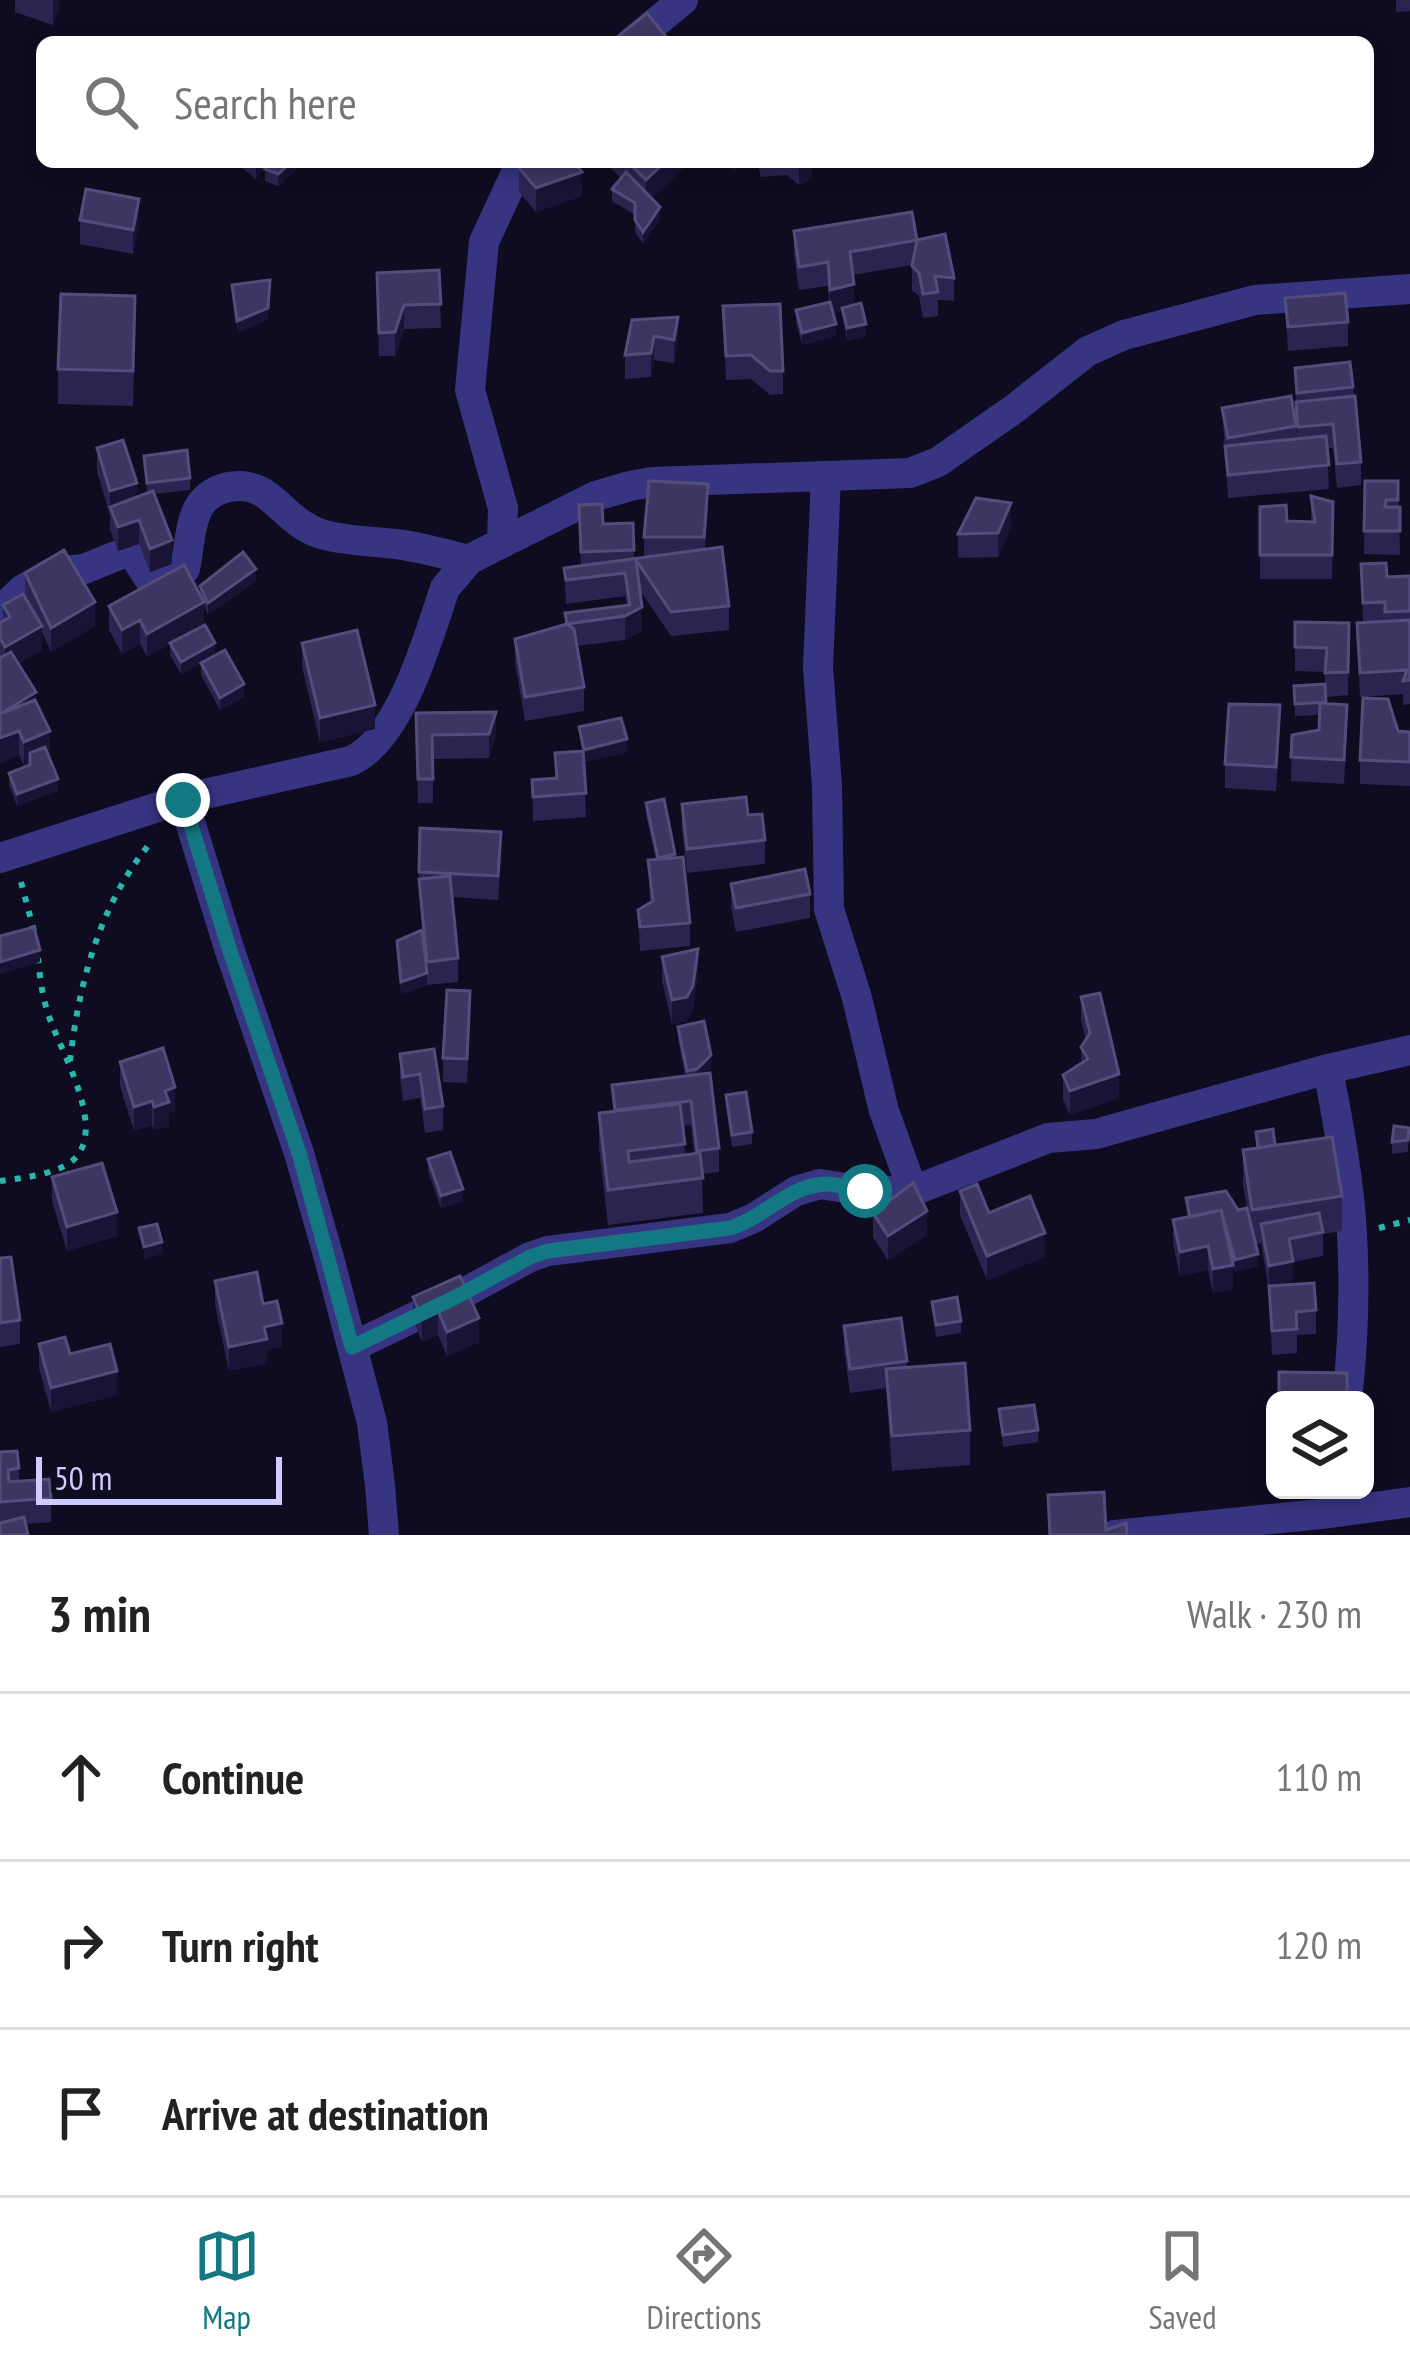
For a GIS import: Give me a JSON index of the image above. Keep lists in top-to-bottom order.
{
  "scale_bar": "50 m",
  "page": {
    "search": "Search here",
    "scale": "50 m",
    "heading": ["3 min", "Walk · 230 m"],
    "list": [
      ["Continue", "110 m"],
      ["Turn right", "120 m"],
      "Arrive at destination"
    ],
    "nav": ["Map", "Directions", "Saved"]
  }
}
